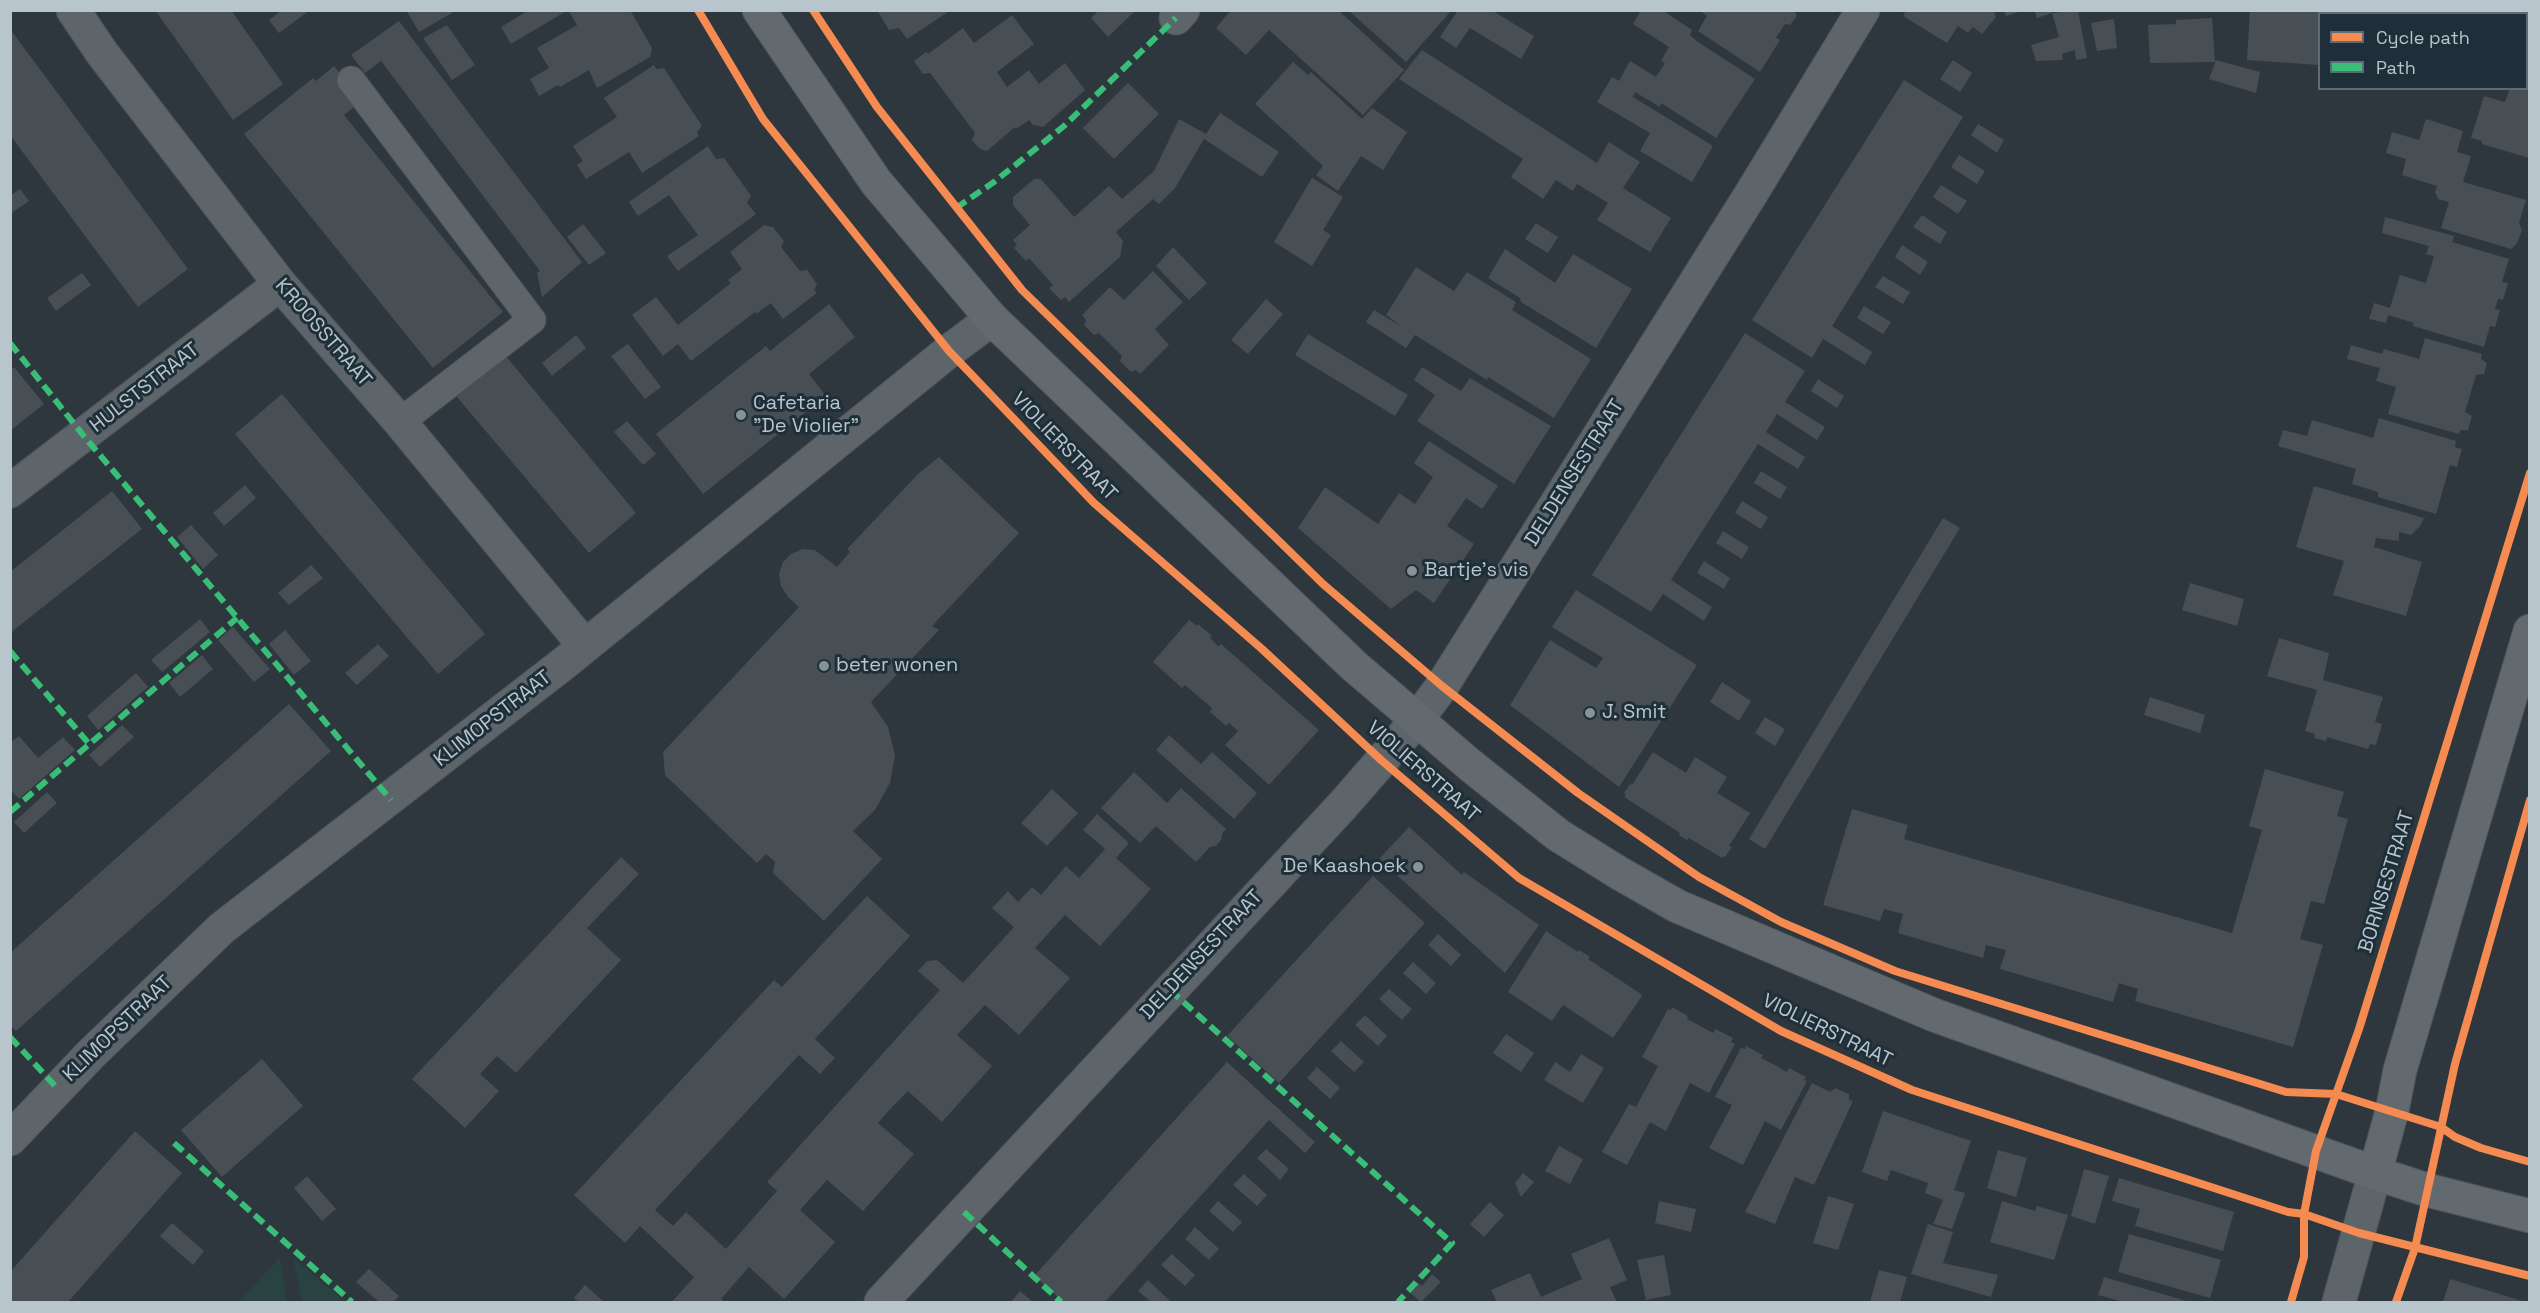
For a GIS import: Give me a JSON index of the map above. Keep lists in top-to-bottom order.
{
  "streets": {
    "main road": ["VIOLIERSTRAAT"],
    "street": [
      "KROOSSTRAAT",
      "HULSTSTRAAT",
      "DELDENSESTRAAT",
      "KLIMOPSTRAAT"
    ],
    "cycle path": ["BORNSESTRAAT"]
  },
  "crossings": [
    ["KROOSSTRAAT", "HULSTSTRAAT"],
    ["KROOSSTRAAT", "KLIMOPSTRAAT"],
    ["VIOLIERSTRAAT", "DELDENSESTRAAT"],
    ["VIOLIERSTRAAT", "KLIMOPSTRAAT"]
  ],
  "places": [
    "Cafetaria \"De Violier\"",
    "Bartje's vis",
    "beter wonen",
    "J. Smit",
    "De Kaashoek"
  ],
  "legend": ["Cycle path", "Path"]
}
